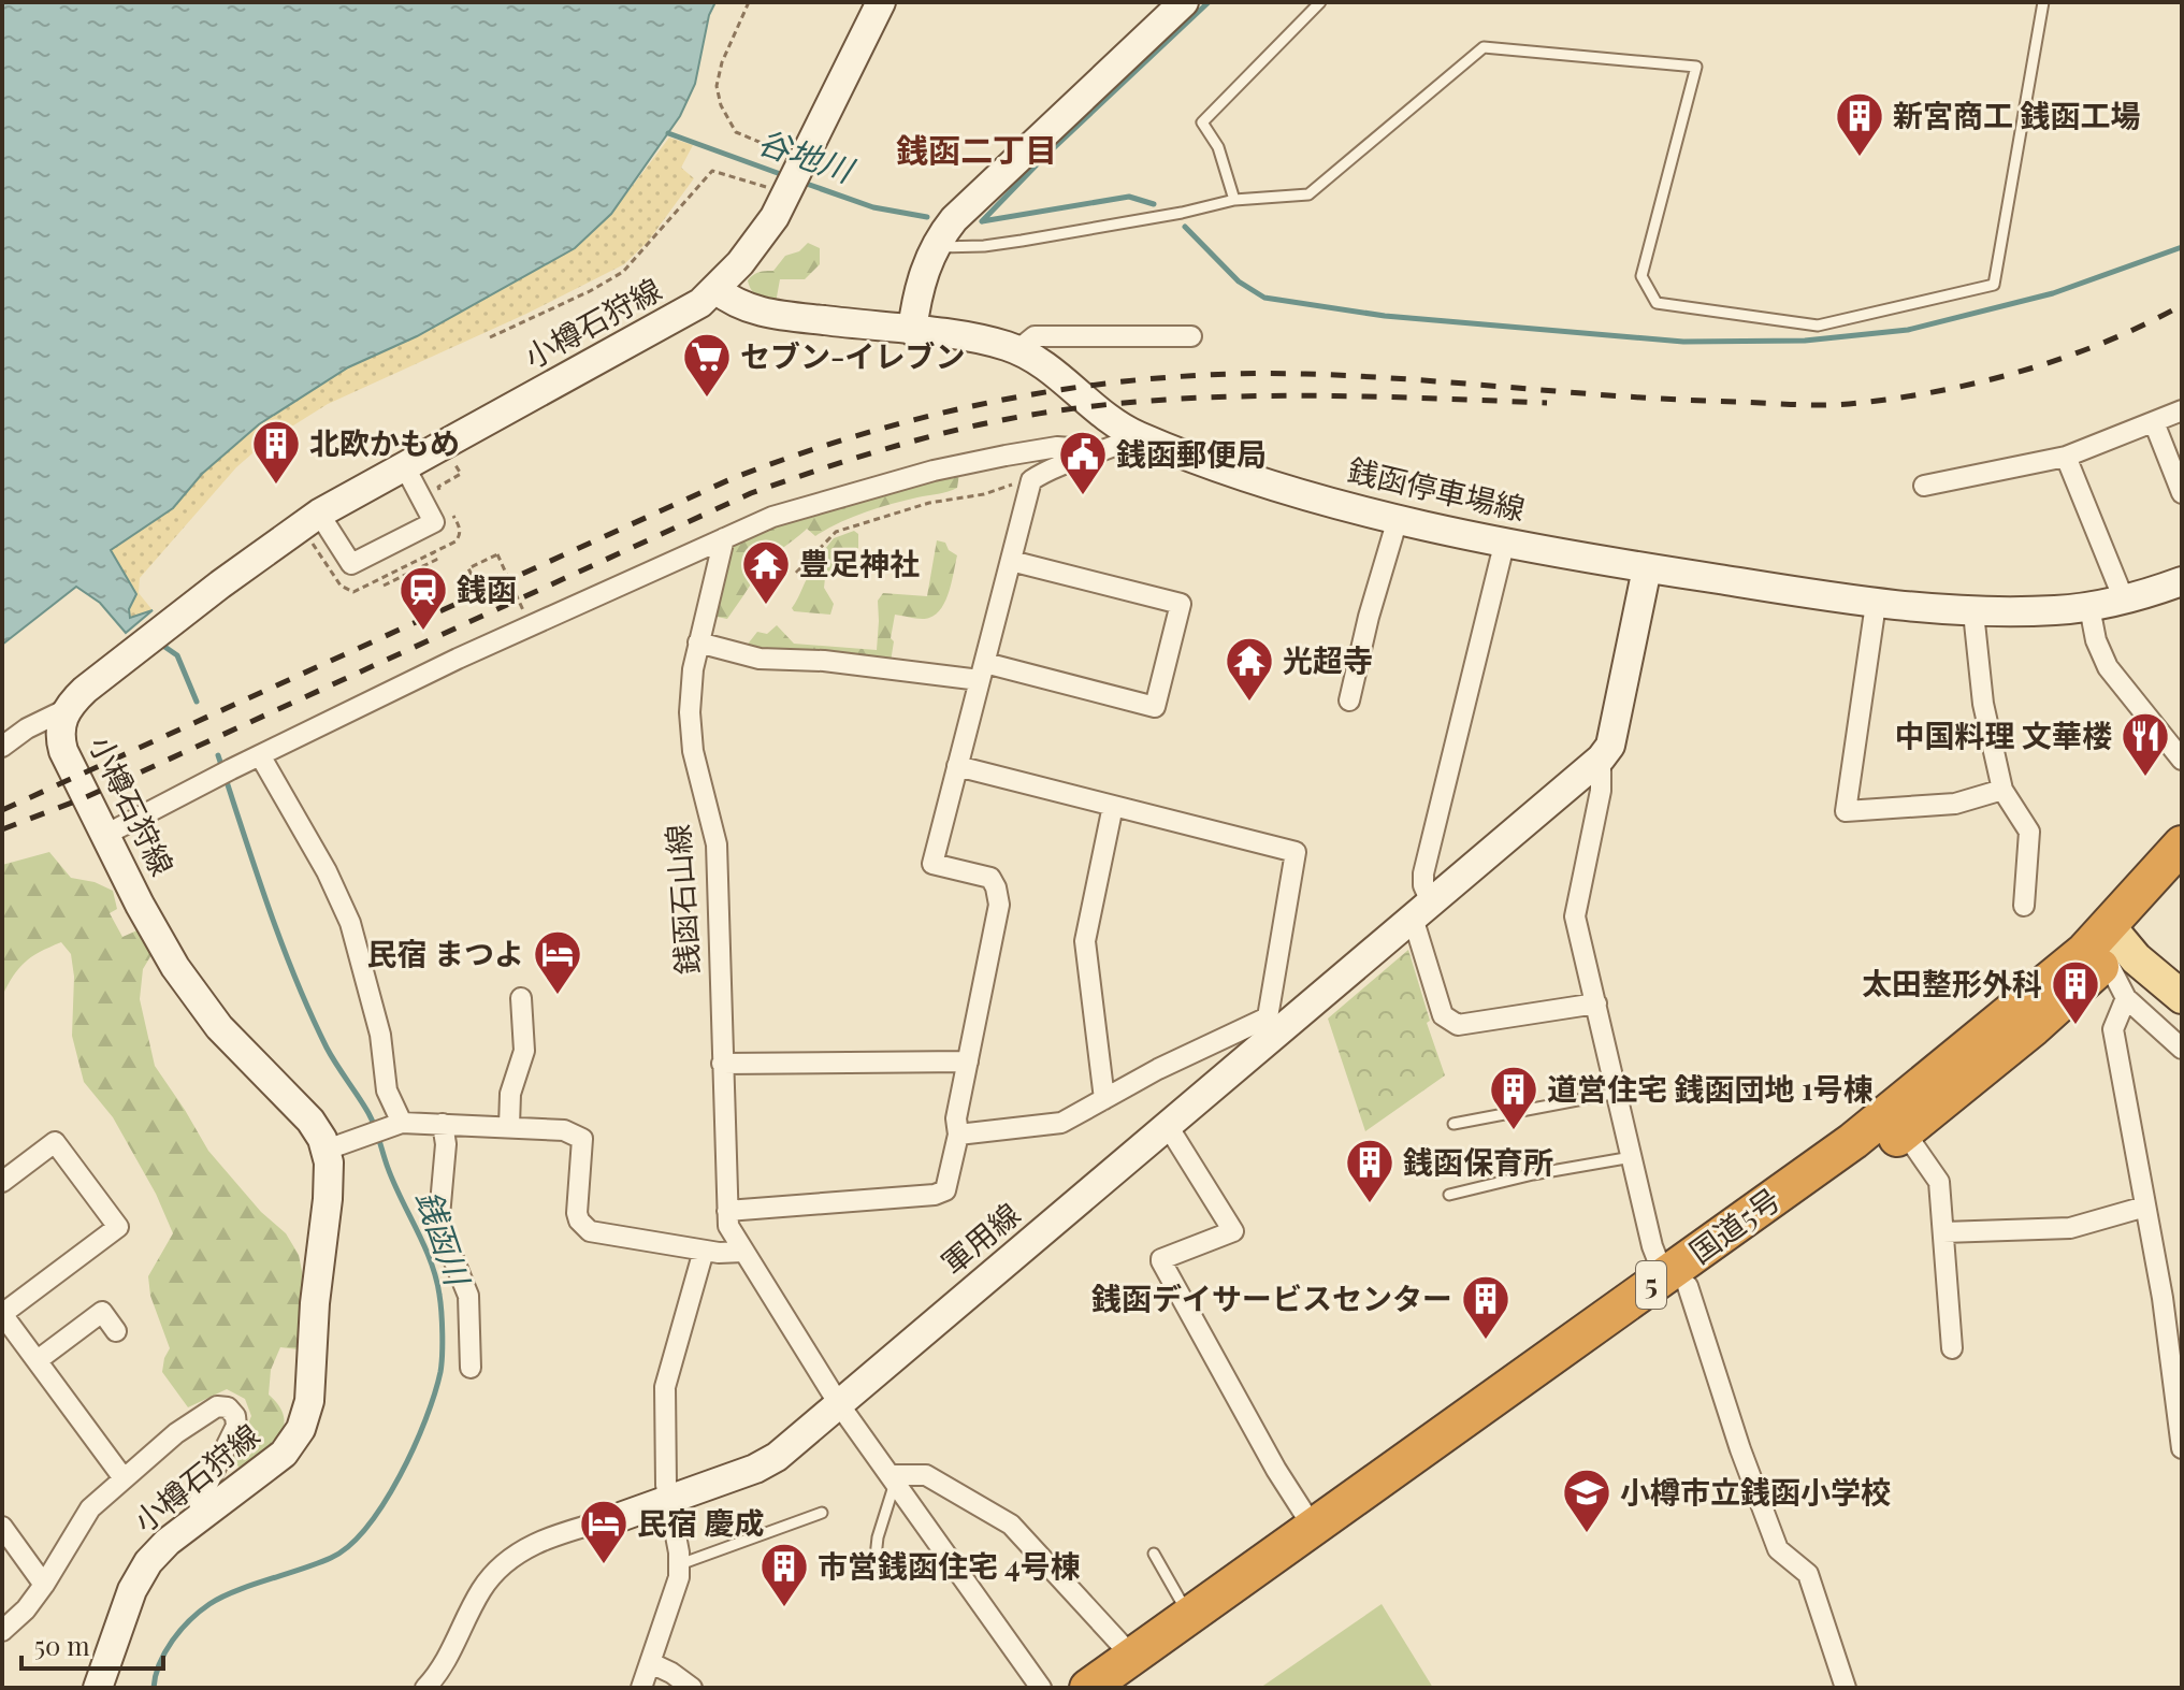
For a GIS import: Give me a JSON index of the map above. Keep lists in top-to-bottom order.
{
  "streets": {
    "highway": ["国道5号", "5"],
    "main road": ["小樽石狩線", "銭函停車場線", "軍用線"],
    "street": ["銭函石山線"]
  },
  "crossings": [
    ["小樽石狩線", "銭函停車場線"],
    ["銭函石山線", "軍用線"]
  ],
  "districts": ["銭函二丁目"],
  "water": ["谷地川", "銭函川"],
  "places": {
    "building": [
      "新宮商工 銭函工場",
      "北欧かもめ",
      "太田整形外科",
      "道営住宅 銭函団地 1号棟",
      "銭函保育所",
      "銭函デイサービスセンター",
      "市営銭函住宅 4号棟"
    ],
    "supermarket": ["セブン-イレブン"],
    "public building": ["銭函郵便局"],
    "temple": ["豊足神社", "光超寺"],
    "station": ["銭函"],
    "restaurant": ["中国料理 文華楼"],
    "hotel": ["民宿 まつよ", "民宿 慶成"],
    "school or university": ["小樽市立銭函小学校"]
  },
  "scale_bar": "50 m"
}
